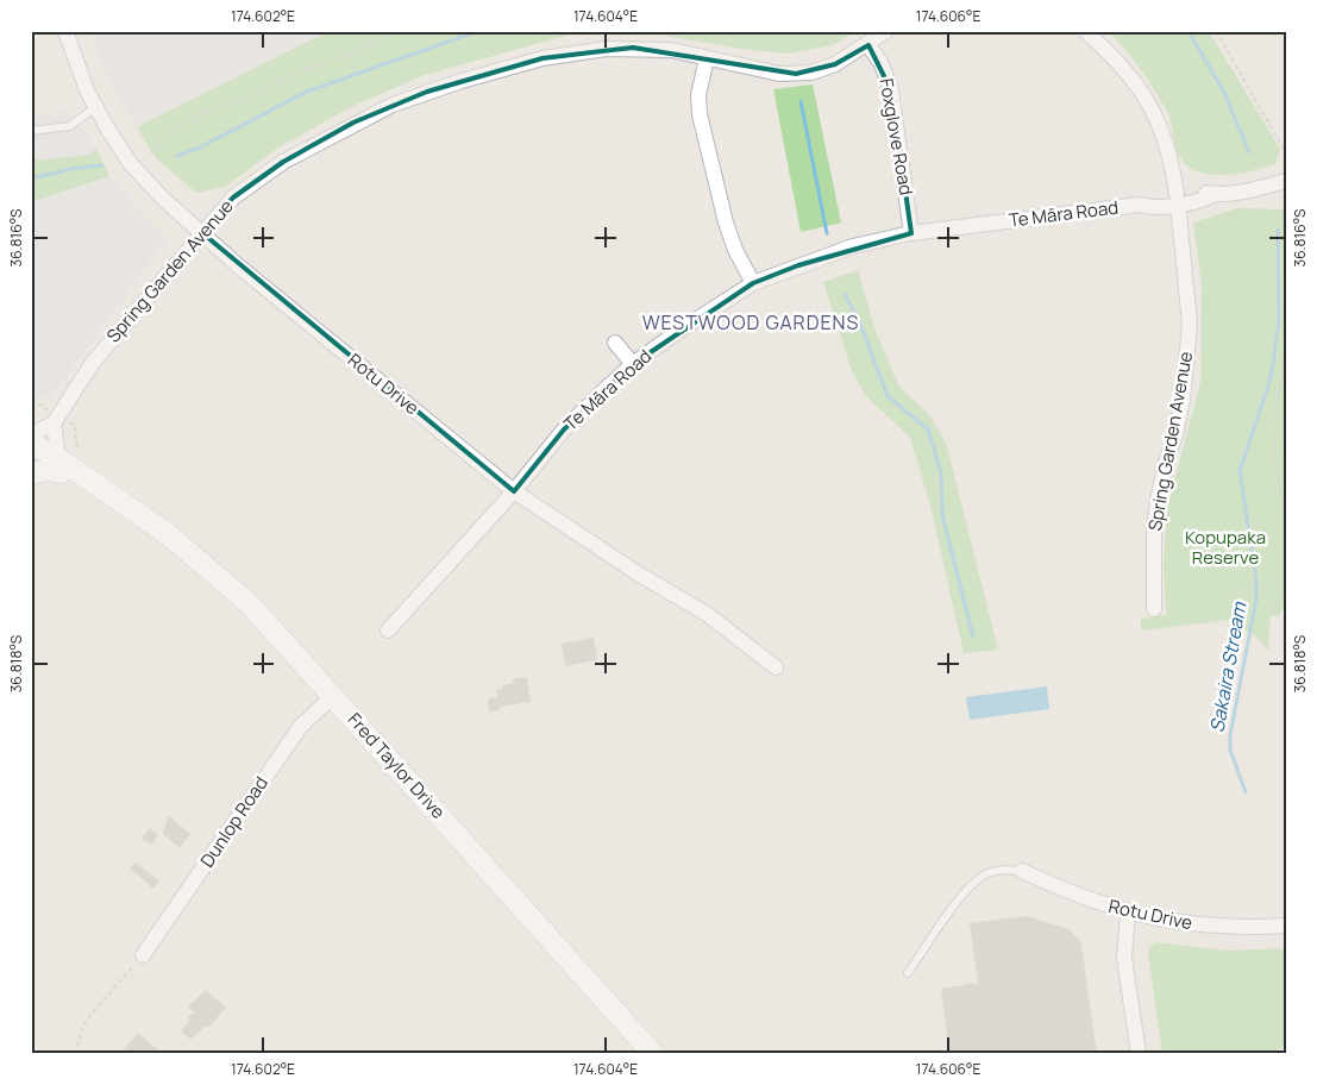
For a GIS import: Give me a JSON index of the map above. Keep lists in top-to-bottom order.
{
  "streets": {
    "main road": ["Fred Taylor Drive"],
    "street": [
      "Foxglove Road",
      "Te Māra Road",
      "Spring Garden Avenue",
      "Rotu Drive",
      "Dunlop Road"
    ]
  },
  "crossings": [
    ["Foxglove Road", "Te Māra Road"],
    ["Foxglove Road", "Spring Garden Avenue"],
    ["Te Māra Road", "Spring Garden Avenue"],
    ["Te Māra Road", "Rotu Drive"],
    ["Spring Garden Avenue", "Rotu Drive"],
    ["Fred Taylor Drive", "Dunlop Road"]
  ],
  "districts": ["WESTWOOD GARDENS"],
  "water": ["Sakaira Stream"],
  "parks": ["Kopupaka Reserve"],
  "coordinates": [
    "174.602°E",
    "174.604°E",
    "174.606°E",
    "36.816°S",
    "36.818°S"
  ]
}
